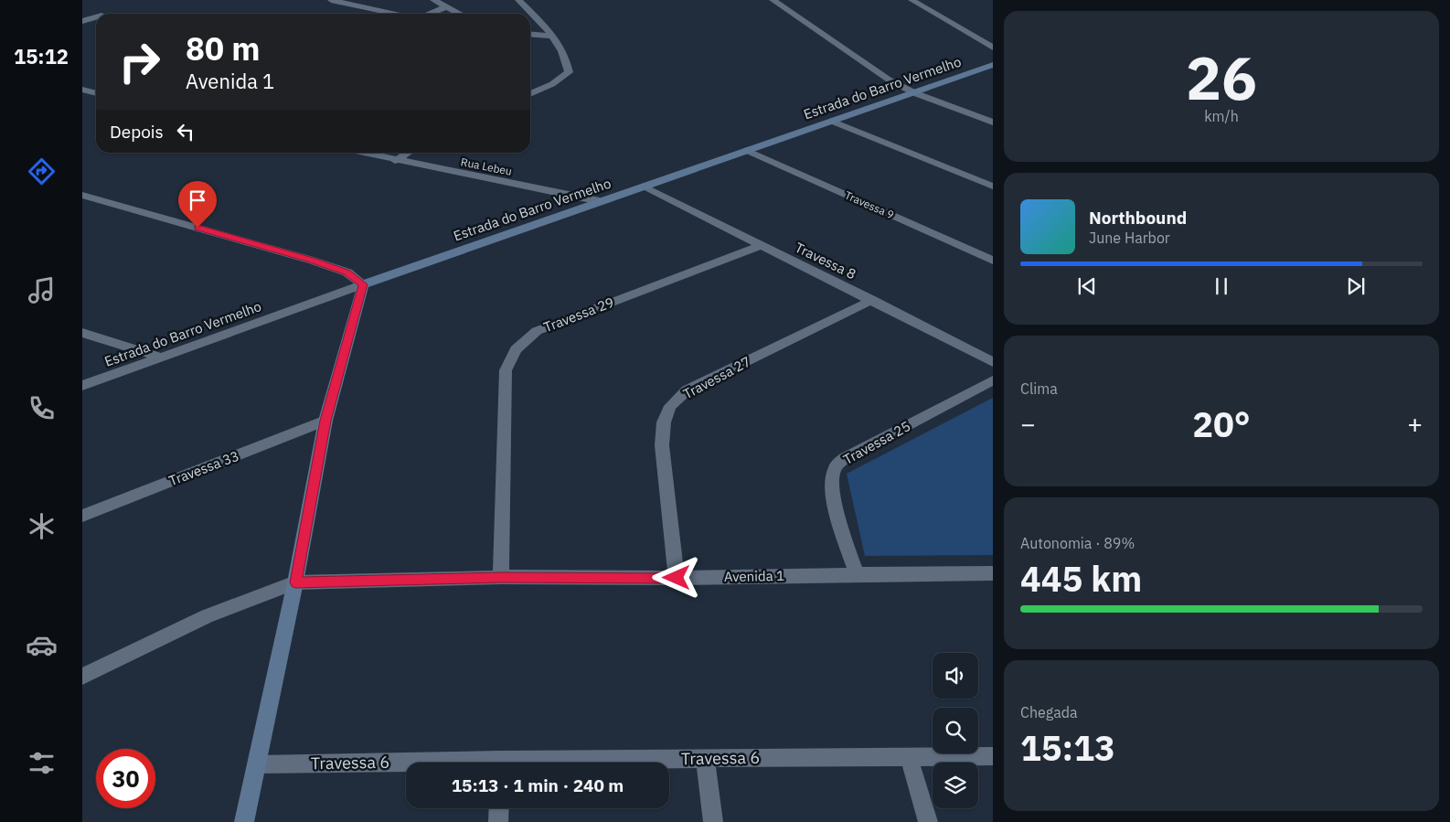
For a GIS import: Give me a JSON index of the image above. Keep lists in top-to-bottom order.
{
  "streets": {
    "street": [
      "Estrada do Barro Vermelho",
      "Rua Lebeu",
      "Travessa 9",
      "Travessa 8",
      "Travessa 29",
      "Travessa 27",
      "Travessa 25",
      "Travessa 33",
      "Avenida 1",
      "Travessa 6"
    ]
  },
  "crossings": [
    ["Estrada do Barro Vermelho", "Rua Lebeu"],
    ["Estrada do Barro Vermelho", "Travessa 9"],
    ["Estrada do Barro Vermelho", "Travessa 8"],
    ["Travessa 8", "Travessa 29"],
    ["Travessa 8", "Travessa 27"],
    ["Travessa 29", "Avenida 1"],
    ["Travessa 27", "Avenida 1"],
    ["Travessa 25", "Avenida 1"]
  ],
  "page": {
    "tabs": "15:12",
    "tile": [
      ["26", "km/h"],
      "Clima",
      ["Autonomia · 89%", "445 km"],
      ["Chegada", "15:13"]
    ],
    "turn": ["80 m", "Avenida 1"],
    "then": "Depois",
    "song": ["Northbound", "June Harbor"],
    "heat": ["−", "20°", "+"],
    "limit": "30",
    "trip": "15:13 · 1 min · 240 m"
  }
}
